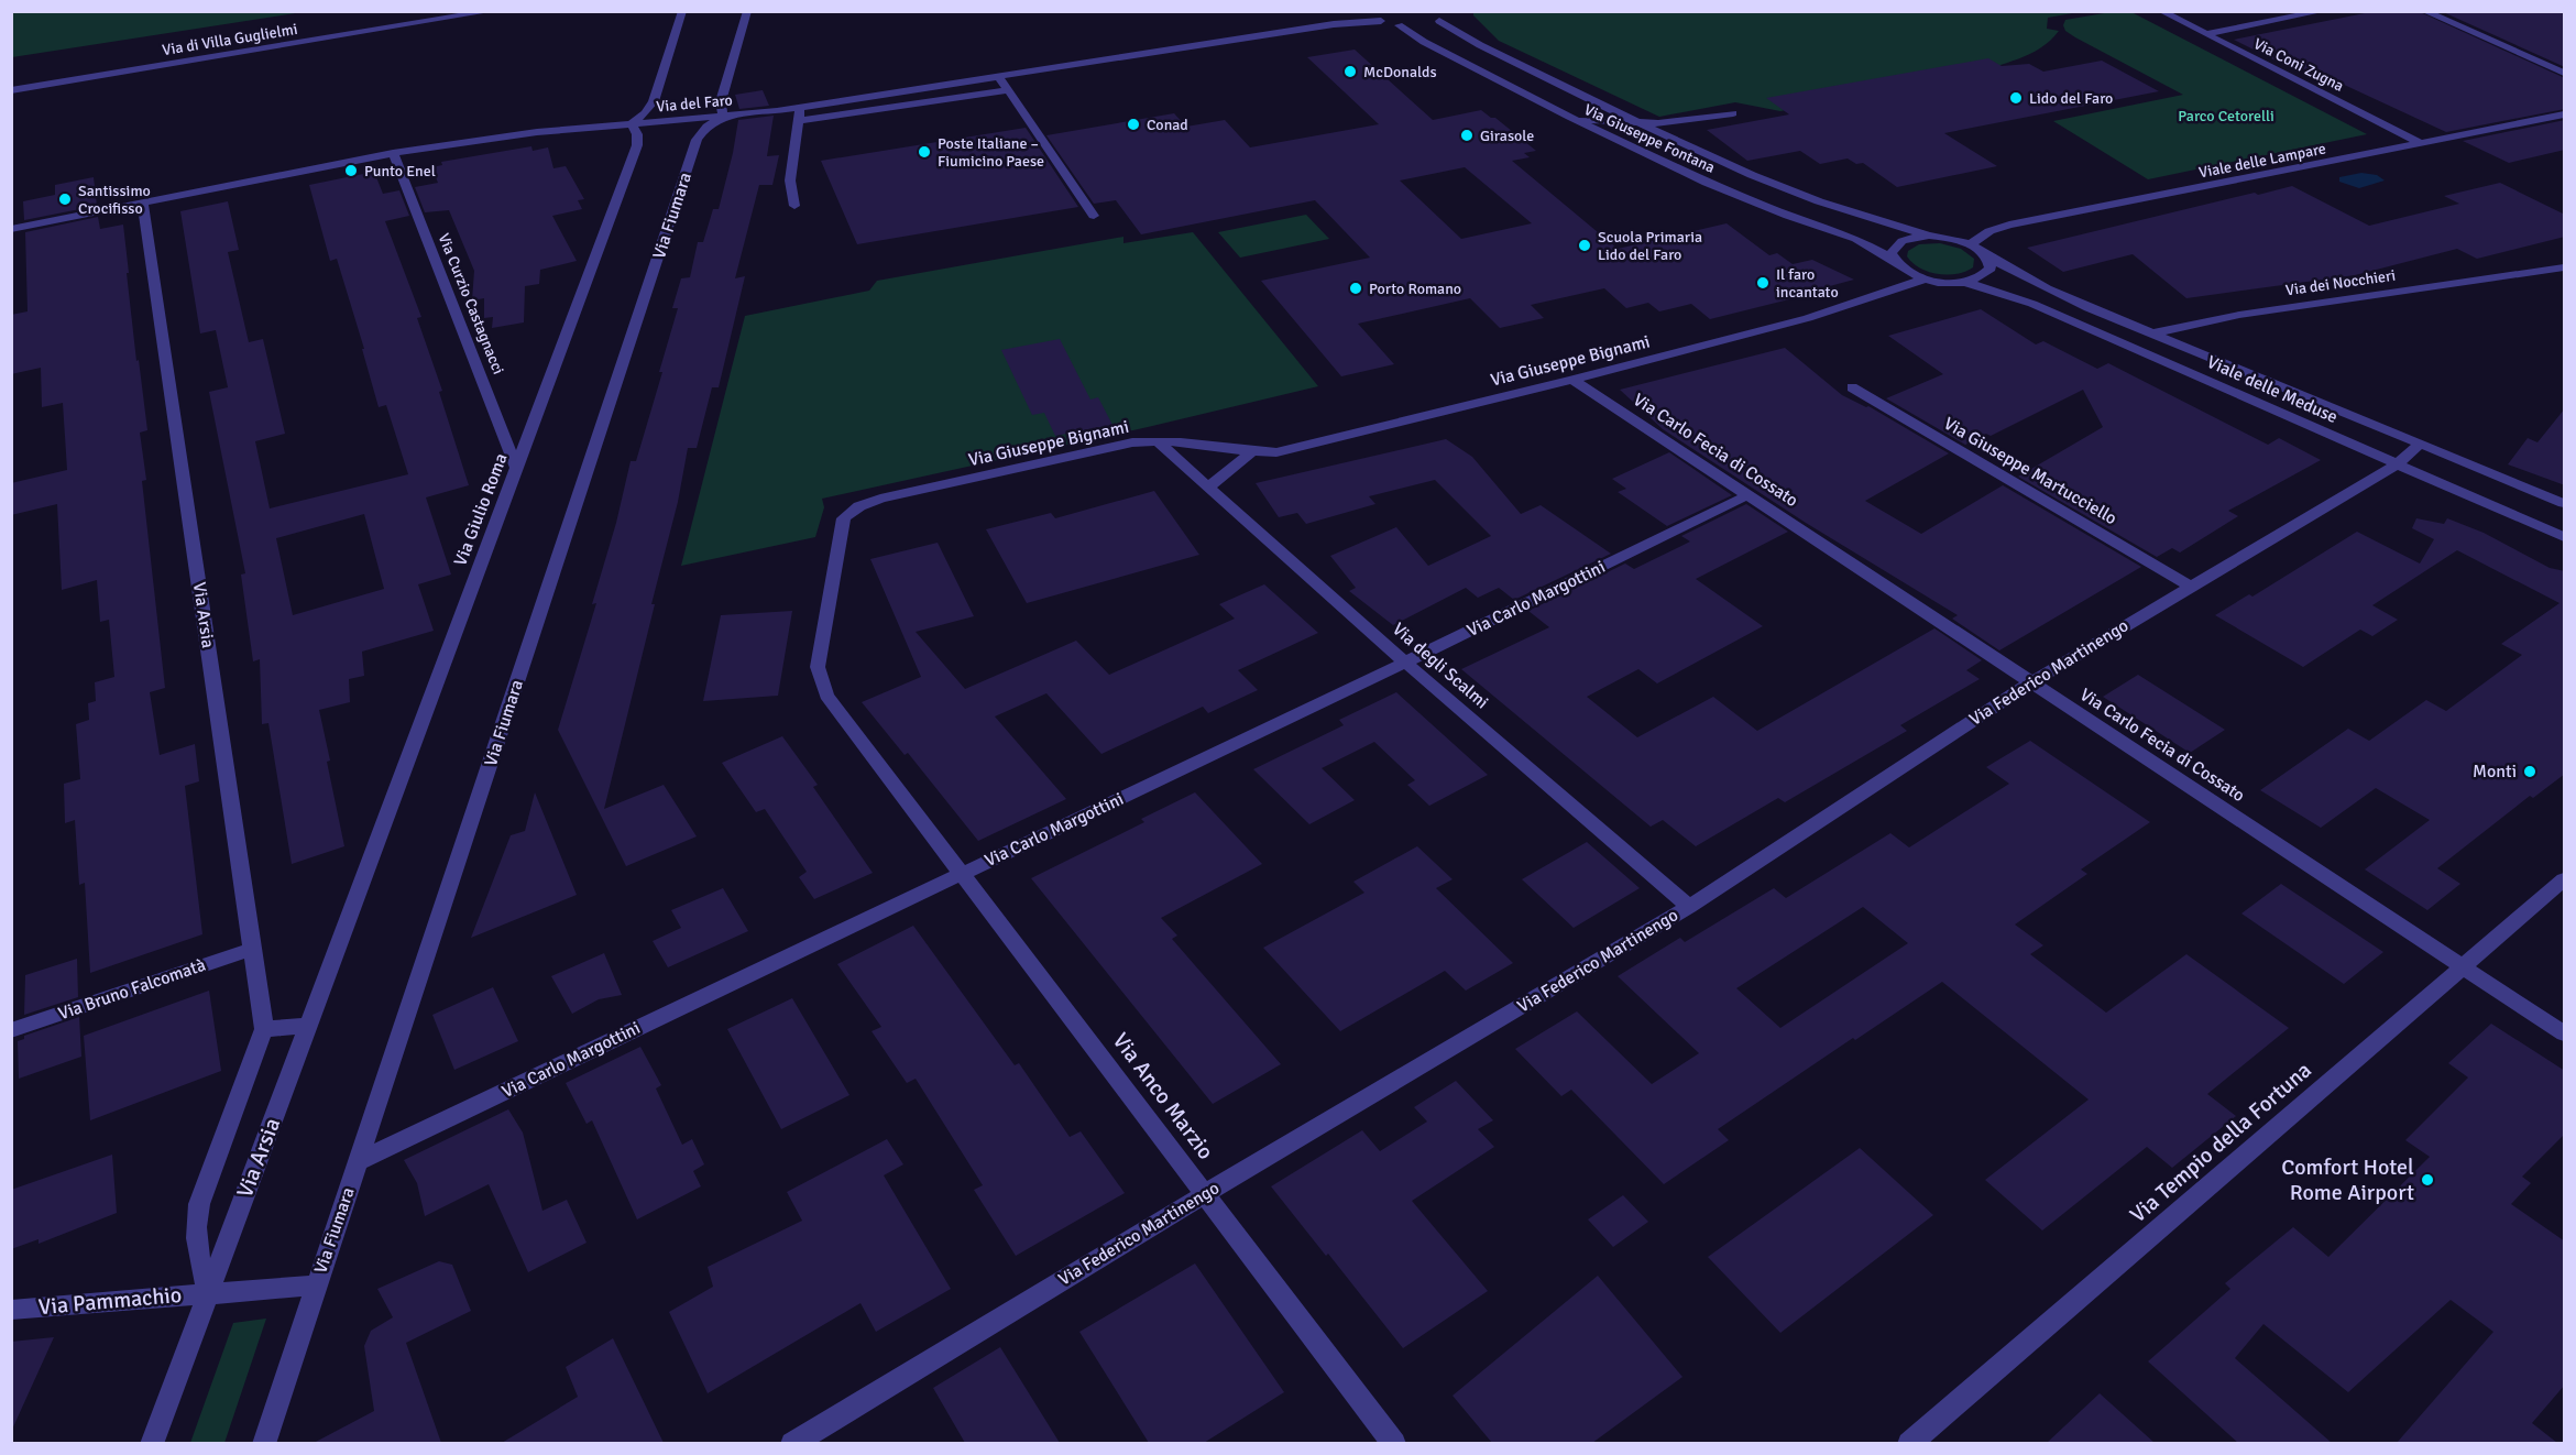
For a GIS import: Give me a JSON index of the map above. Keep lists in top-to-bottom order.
{
  "streets": {
    "street": [
      "Via di Villa Guglielmi",
      "Via Coni Zugna",
      "Via del Faro",
      "Via Giuseppe Fontana",
      "Viale delle Lampare",
      "Via Fiumara",
      "Via dei Nocchieri",
      "Via Curzio Castagnacci",
      "Via Giuseppe Bignami",
      "Viale delle Meduse",
      "Via Carlo Fecia di Cossato",
      "Via Giuseppe Martucciello",
      "Via Giulio Roma",
      "Via Carlo Margottini",
      "Via Arsia",
      "Via degli Scalmi",
      "Via Federico Martinengo",
      "Via Bruno Falcomatà",
      "Via Anco Marzio",
      "Via Tempio della Fortuna",
      "Via Pammachio"
    ]
  },
  "crossings": [
    ["Via Coni Zugna", "Viale delle Lampare"],
    ["Via del Faro", "Via Fiumara"],
    ["Via del Faro", "Via Curzio Castagnacci"],
    ["Via del Faro", "Via Giulio Roma"],
    ["Via del Faro", "Via Arsia"],
    ["Via Giuseppe Fontana", "Viale delle Lampare"],
    ["Via Giuseppe Fontana", "Via Giuseppe Bignami"],
    ["Via Giuseppe Fontana", "Viale delle Meduse"],
    ["Viale delle Lampare", "Viale delle Meduse"],
    ["Via Fiumara", "Via Carlo Margottini"],
    ["Via Fiumara", "Via Pammachio"],
    ["Via dei Nocchieri", "Viale delle Meduse"],
    ["Via Curzio Castagnacci", "Via Giulio Roma"],
    ["Via Giuseppe Bignami", "Viale delle Meduse"],
    ["Via Giuseppe Bignami", "Via Carlo Fecia di Cossato"],
    ["Via Giuseppe Bignami", "Via Carlo Margottini"],
    ["Via Giuseppe Bignami", "Via degli Scalmi"],
    ["Via Giuseppe Bignami", "Via Anco Marzio"],
    ["Viale delle Meduse", "Via Federico Martinengo"],
    ["Via Carlo Fecia di Cossato", "Via Carlo Margottini"],
    ["Via Carlo Fecia di Cossato", "Via Federico Martinengo"],
    ["Via Carlo Fecia di Cossato", "Via Tempio della Fortuna"],
    ["Via Giuseppe Martucciello", "Via Federico Martinengo"],
    ["Via Giulio Roma", "Via Arsia"],
    ["Via Carlo Margottini", "Via degli Scalmi"],
    ["Via Carlo Margottini", "Via Anco Marzio"],
    ["Via Arsia", "Via Bruno Falcomatà"],
    ["Via Arsia", "Via Pammachio"],
    ["Via degli Scalmi", "Via Federico Martinengo"],
    ["Via Federico Martinengo", "Via Anco Marzio"]
  ],
  "parks": ["Parco Cetorelli"],
  "places": [
    "McDonalds",
    "Lido del Faro",
    "Conad",
    "Girasole",
    "Poste Italiane – Fiumicino Paese",
    "Punto Enel",
    "Santissimo Crocifisso",
    "Scuola Primaria Lido del Faro",
    "Il faro incantato",
    "Porto Romano",
    "Monti",
    "Comfort Hotel Rome Airport"
  ]
}
